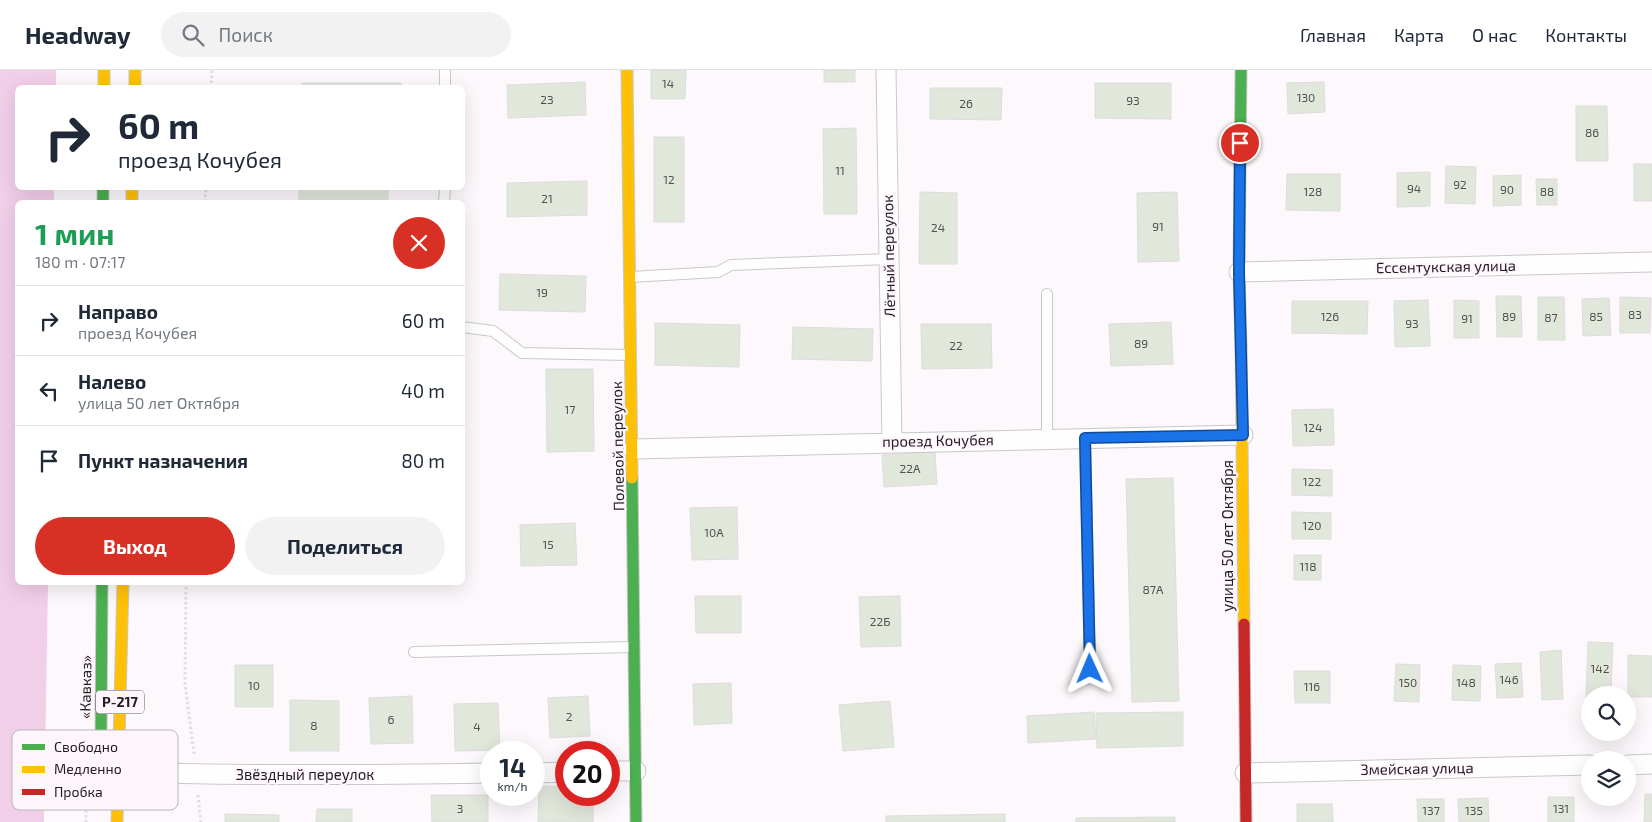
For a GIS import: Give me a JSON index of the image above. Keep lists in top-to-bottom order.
{
  "streets": {
    "main road": [
      "Полевой переулок",
      "улица 50 лет Октября",
      "«Кавказ»",
      "Р-217"
    ],
    "street": [
      "Лётный переулок",
      "Ессентукская улица",
      "проезд Кочубея",
      "Змейская улица",
      "Звёздный переулок"
    ]
  },
  "crossings": [
    ["Лётный переулок", "проезд Кочубея"],
    ["Ессентукская улица", "улица 50 лет Октября"],
    ["проезд Кочубея", "Полевой переулок"],
    ["проезд Кочубея", "улица 50 лет Октября"],
    ["улица 50 лет Октября", "Змейская улица"]
  ],
  "house_numbers": [
    "14",
    "130",
    "23",
    "93",
    "26",
    "86",
    "11",
    "12",
    "92",
    "94",
    "90",
    "128",
    "88",
    "21",
    "91",
    "24",
    "19",
    "83",
    "126",
    "89",
    "85",
    "87",
    "91",
    "93",
    "89",
    "22",
    "17",
    "124",
    "22А",
    "122",
    "120",
    "10А",
    "15",
    "118",
    "87А",
    "22Б",
    "142",
    "146",
    "150",
    "148",
    "10",
    "116",
    "2",
    "6",
    "8",
    "4",
    "3",
    "131",
    "137",
    "135"
  ],
  "legend": ["Свободно", "Медленно", "Пробка"],
  "page": {
    "header": "Headway",
    "search": "Поиск",
    "nav": [
      "Главная",
      "Карта",
      "О нас",
      "Контакты"
    ],
    "turn": ["60 m", "проезд Кочубея"],
    "heading": ["1 мин", "180 m · 07:17"],
    "list": [
      {
        "name": "Направо",
        "note": "проезд Кочубея",
        "value": "60 m"
      },
      {
        "name": "Налево",
        "note": "улица 50 лет Октября",
        "value": "40 m"
      },
      {
        "name": "Пункт назначения",
        "value": "80 m"
      }
    ],
    "buttons": ["Выход", "Поделиться"],
    "speed": "14 km/h",
    "limit": "20"
  }
}
